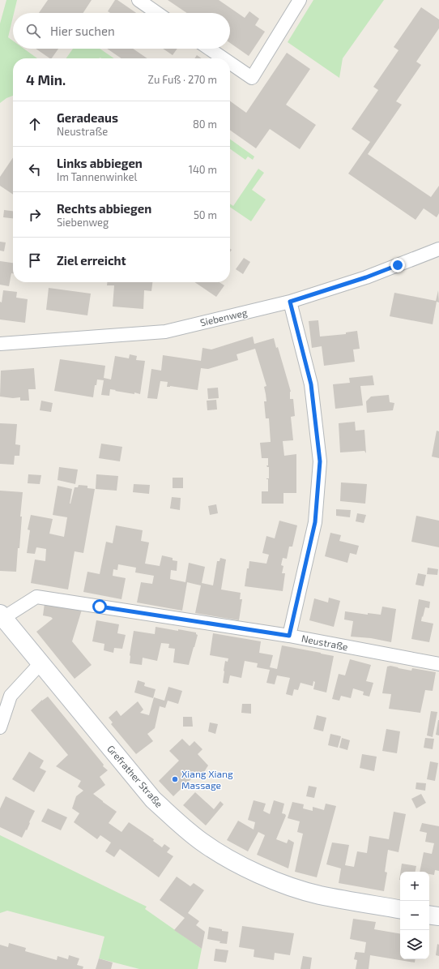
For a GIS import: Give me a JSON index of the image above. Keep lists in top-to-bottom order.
{
  "streets": {
    "main road": ["Grefrather Straße"],
    "street": ["Siebenweg", "Neustraße"]
  },
  "crossings": [
    ["Neustraße", "Grefrather Straße"]
  ],
  "places": ["Xiang Xiang Massage"],
  "page": {
    "search": "Hier suchen",
    "heading": ["4 Min.", "Zu Fuß · 270 m"],
    "list": [
      ["Geradeaus", "Neustraße", "80 m"],
      ["Links abbiegen", "Im Tannenwinkel", "140 m"],
      ["Rechts abbiegen", "Siebenweg", "50 m"],
      "Ziel erreicht"
    ],
    "map_buttons": ["+", "−"]
  }
}
